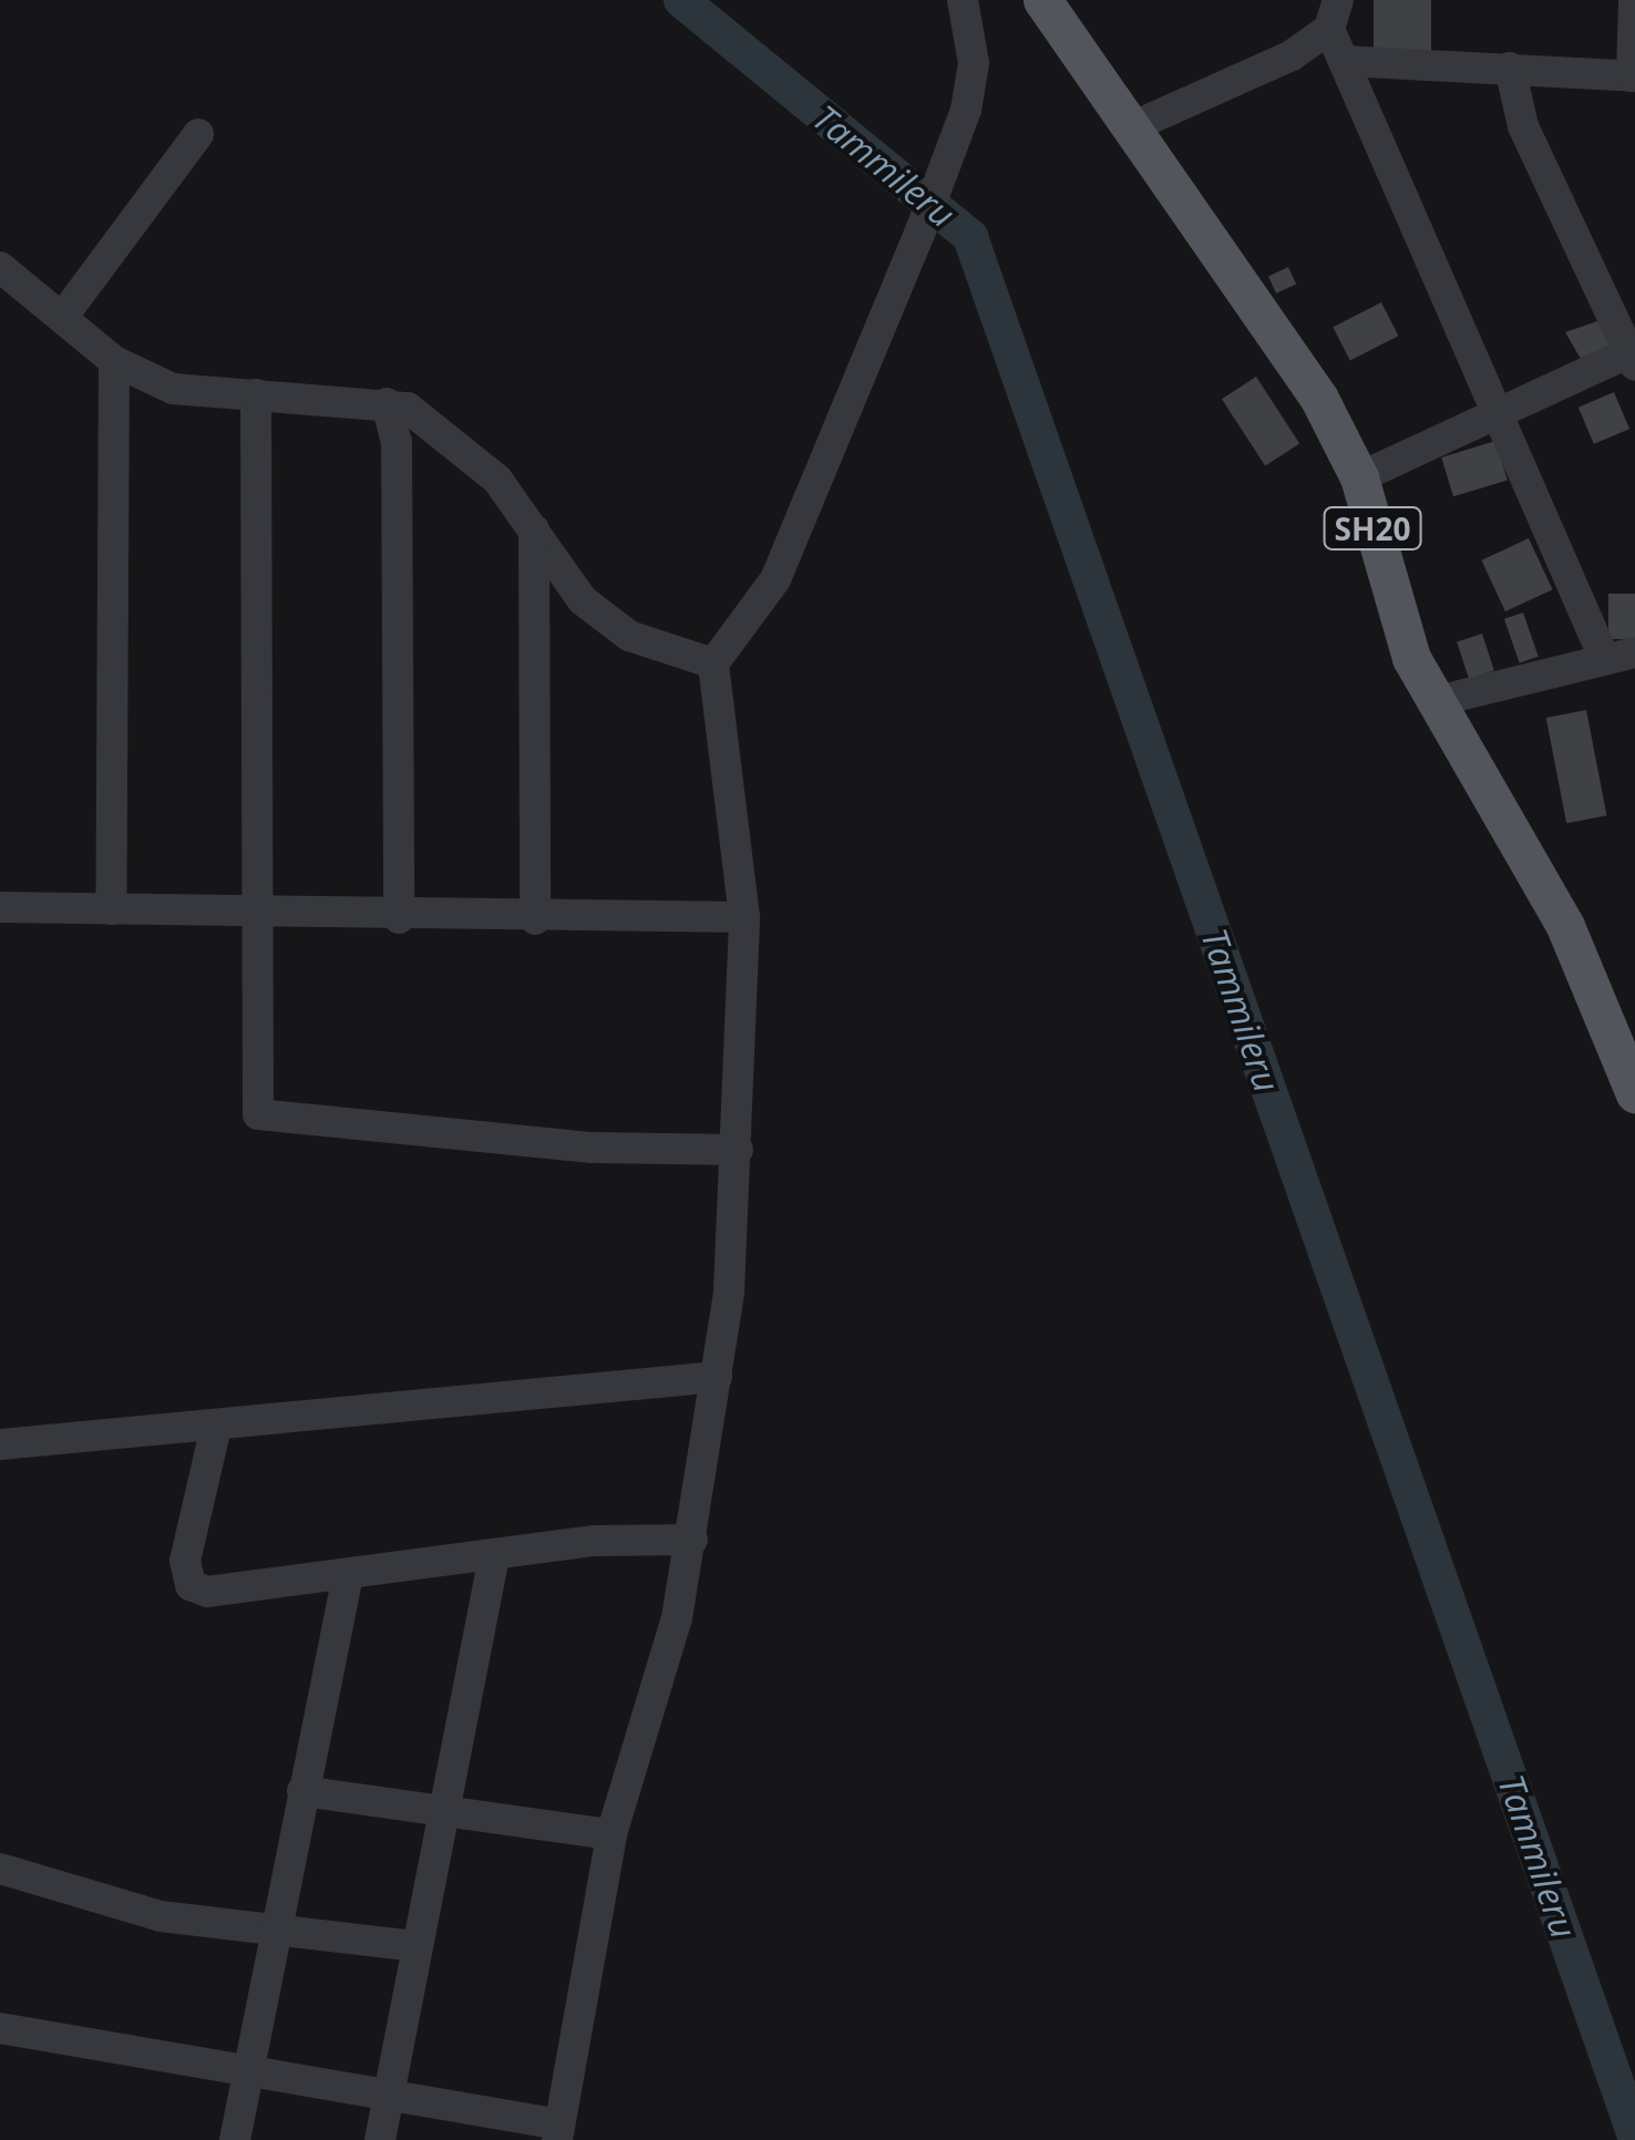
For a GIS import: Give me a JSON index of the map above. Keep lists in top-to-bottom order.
{
  "streets": {
    "main road": ["SH20"]
  },
  "water": ["Tammileru"]
}
